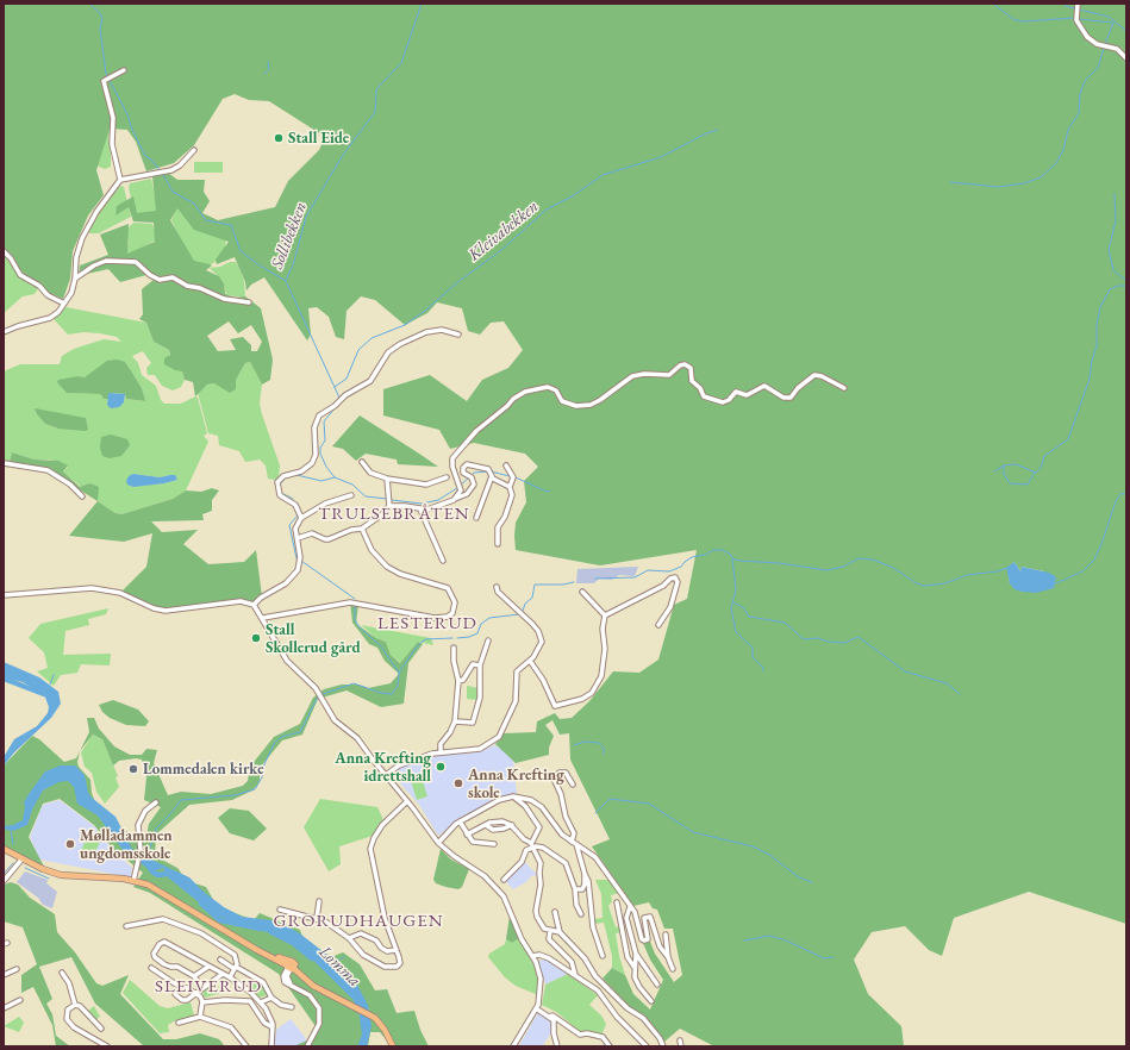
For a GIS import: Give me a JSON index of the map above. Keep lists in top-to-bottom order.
{
  "districts": [
    "TRULSEBRÅTEN",
    "LESTERUD",
    "GRORUDHAUGEN",
    "SLEIVERUD"
  ],
  "water": ["Kleivabekken", "Sollibekken", "Lomma"],
  "places": [
    "Stall Eide",
    "Stall Skollerud gård",
    "Anna Krefting idrettshall",
    "Lommedalen kirke",
    "Anna Krefting skole",
    "Mølladammen ungdomsskole"
  ]
}
